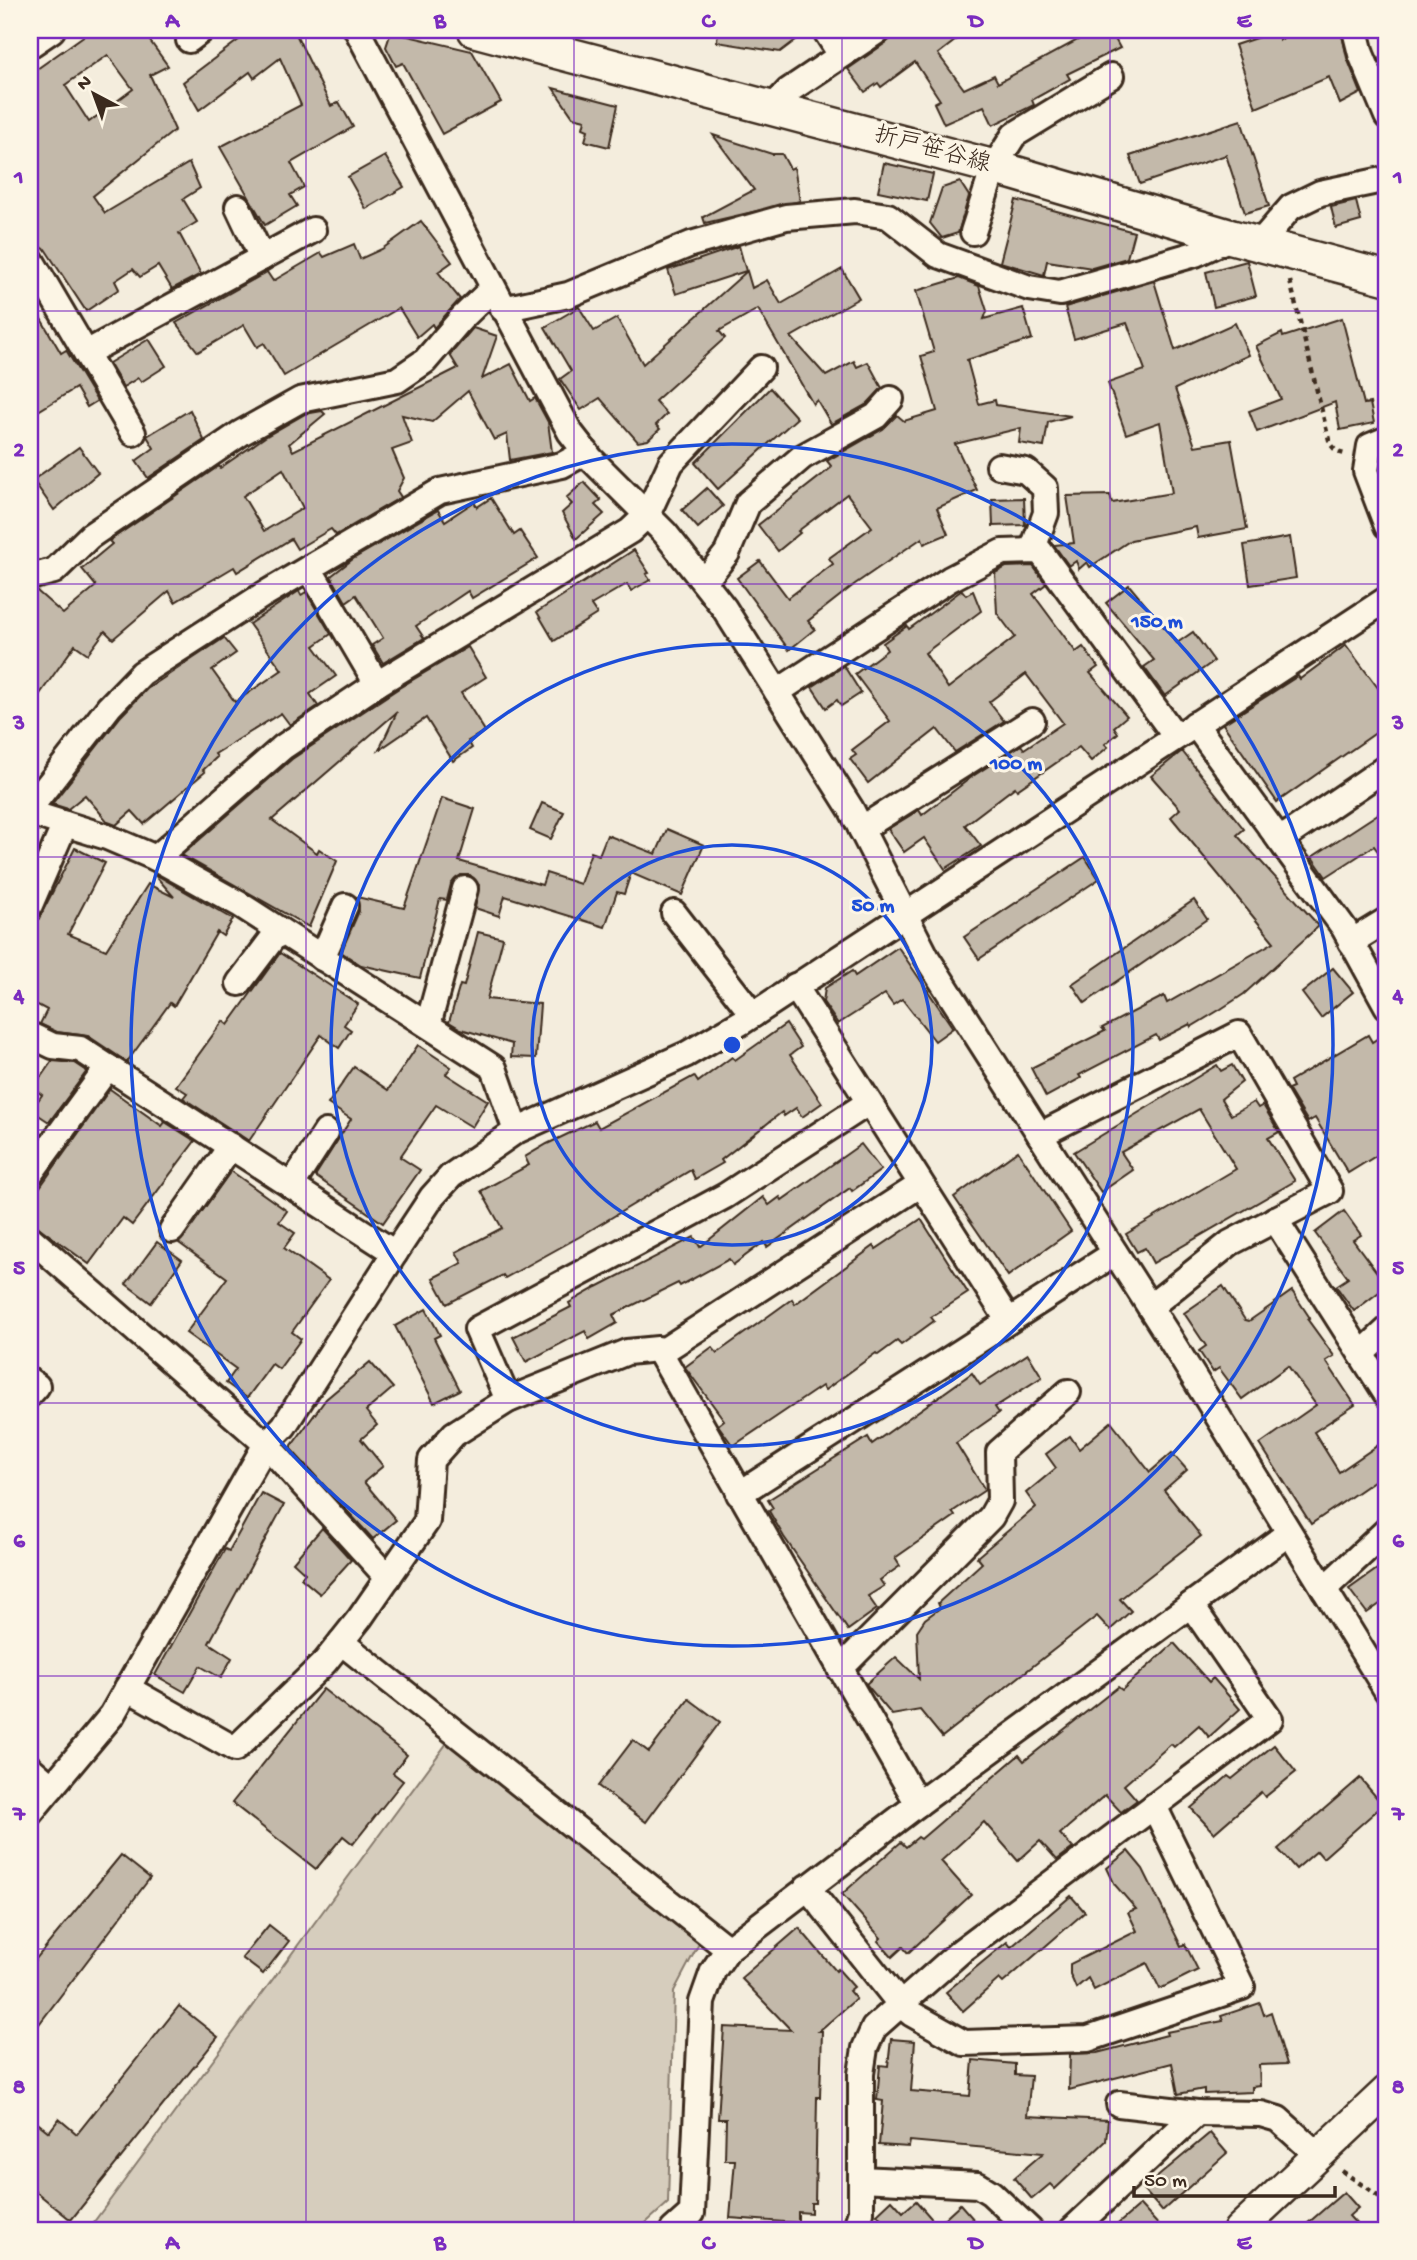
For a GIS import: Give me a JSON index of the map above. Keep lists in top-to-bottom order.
{
  "streets": {
    "main road": ["折戸笹谷線"]
  },
  "scale_bar": "50 m",
  "north": "top left",
  "grid": {
    "columns": [
      "A",
      "B",
      "C",
      "D",
      "E"
    ],
    "rows": [
      "1",
      "2",
      "3",
      "4",
      "5",
      "6",
      "7",
      "8"
    ]
  },
  "rings": ["150 m", "100 m", "50 m"]
}
